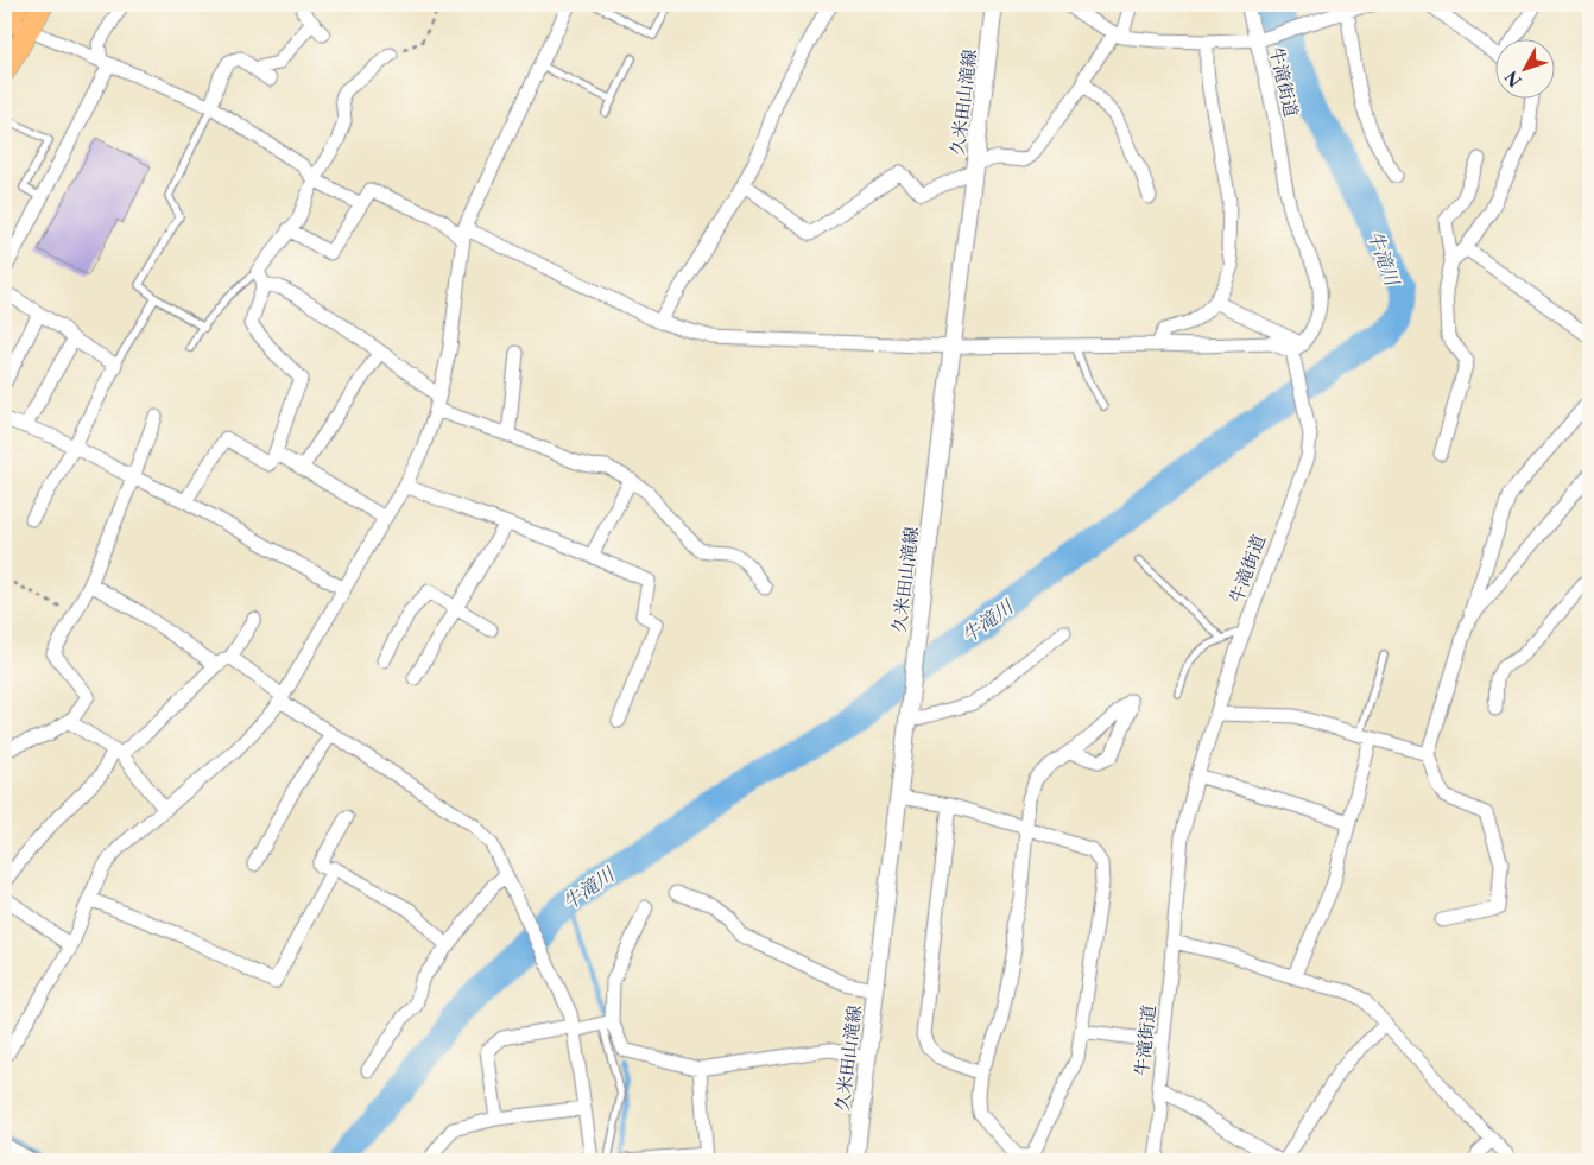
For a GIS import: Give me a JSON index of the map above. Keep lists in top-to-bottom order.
{
  "streets": {
    "street": ["牛滝街道", "久米田山滝線"]
  },
  "water": ["牛滝川"],
  "north": "bottom left"
}
